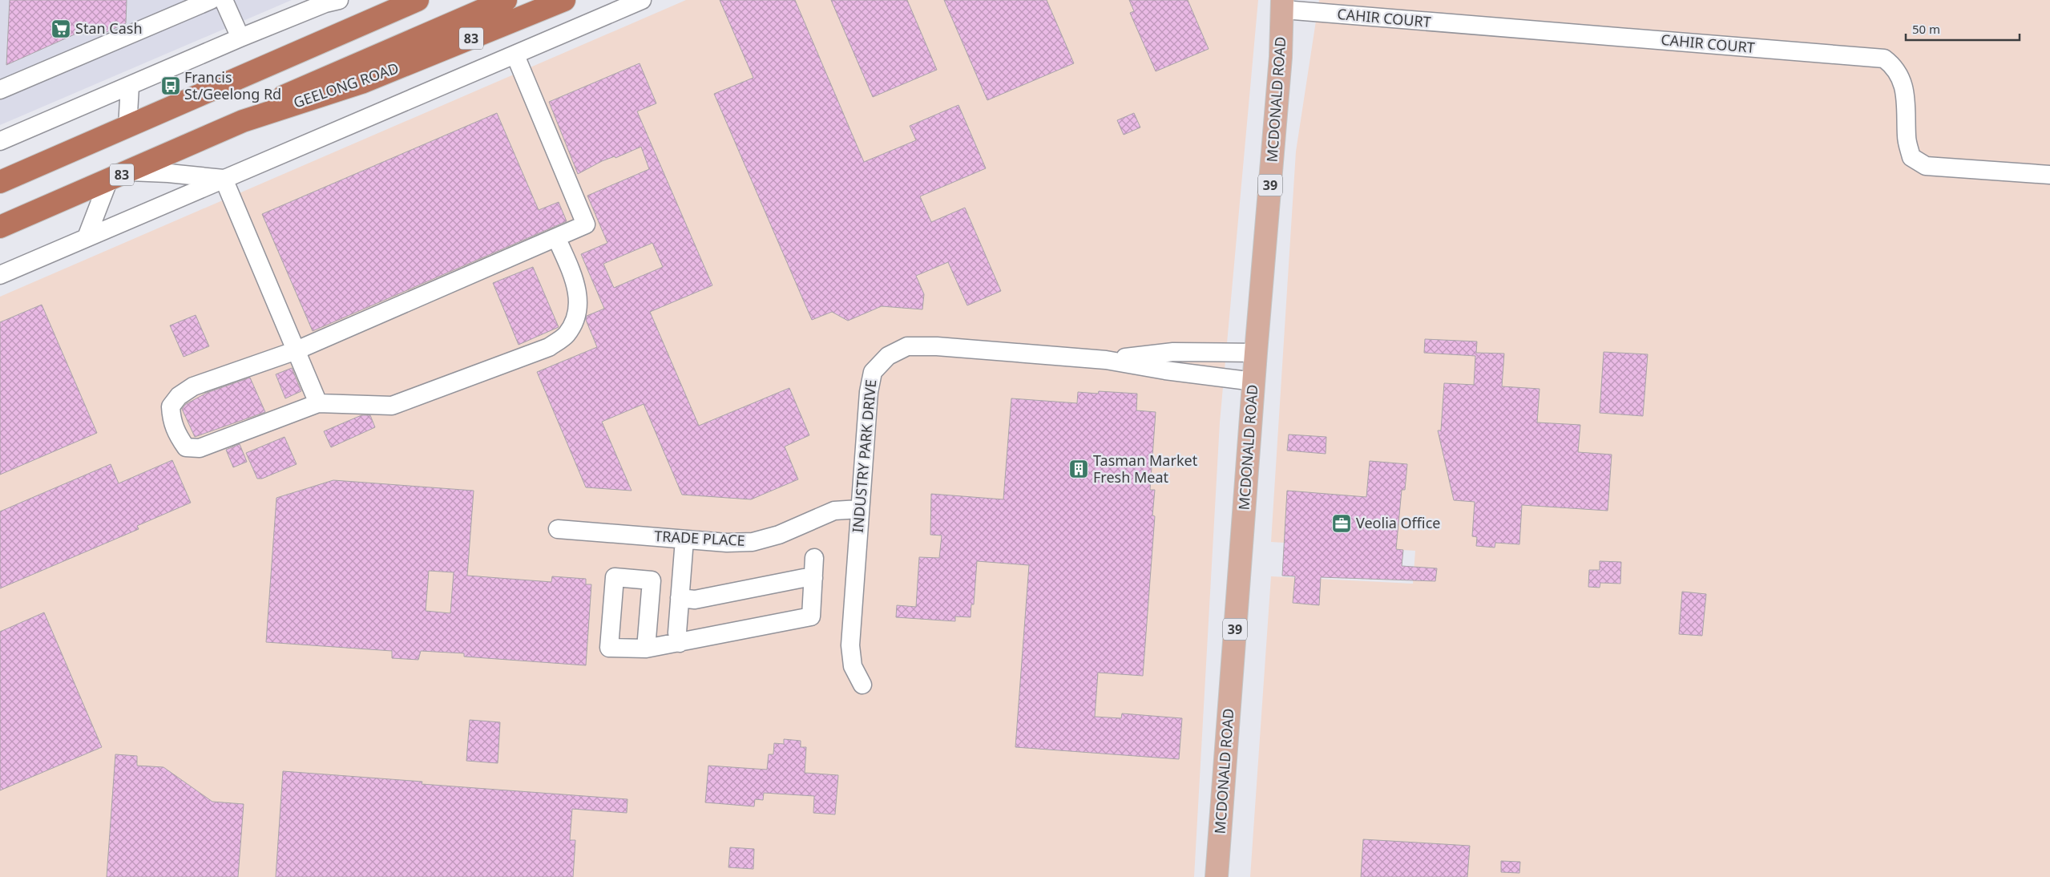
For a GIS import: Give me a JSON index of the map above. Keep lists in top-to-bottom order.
{
  "streets": {
    "highway": ["83", "GEELONG ROAD"],
    "main road": ["MCDONALD ROAD", "39"],
    "street": ["CAHIR COURT", "INDUSTRY PARK DRIVE", "TRADE PLACE"]
  },
  "crossings": [
    ["CAHIR COURT", "MCDONALD ROAD"],
    ["MCDONALD ROAD", "INDUSTRY PARK DRIVE"],
    ["INDUSTRY PARK DRIVE", "TRADE PLACE"]
  ],
  "places": {
    "supermarket": ["Stan Cash"],
    "bus stop": ["Francis St/Geelong Rd"],
    "building": ["Tasman Market Fresh Meat"],
    "office": ["Veolia Office"]
  },
  "scale_bar": "50 m"
}
